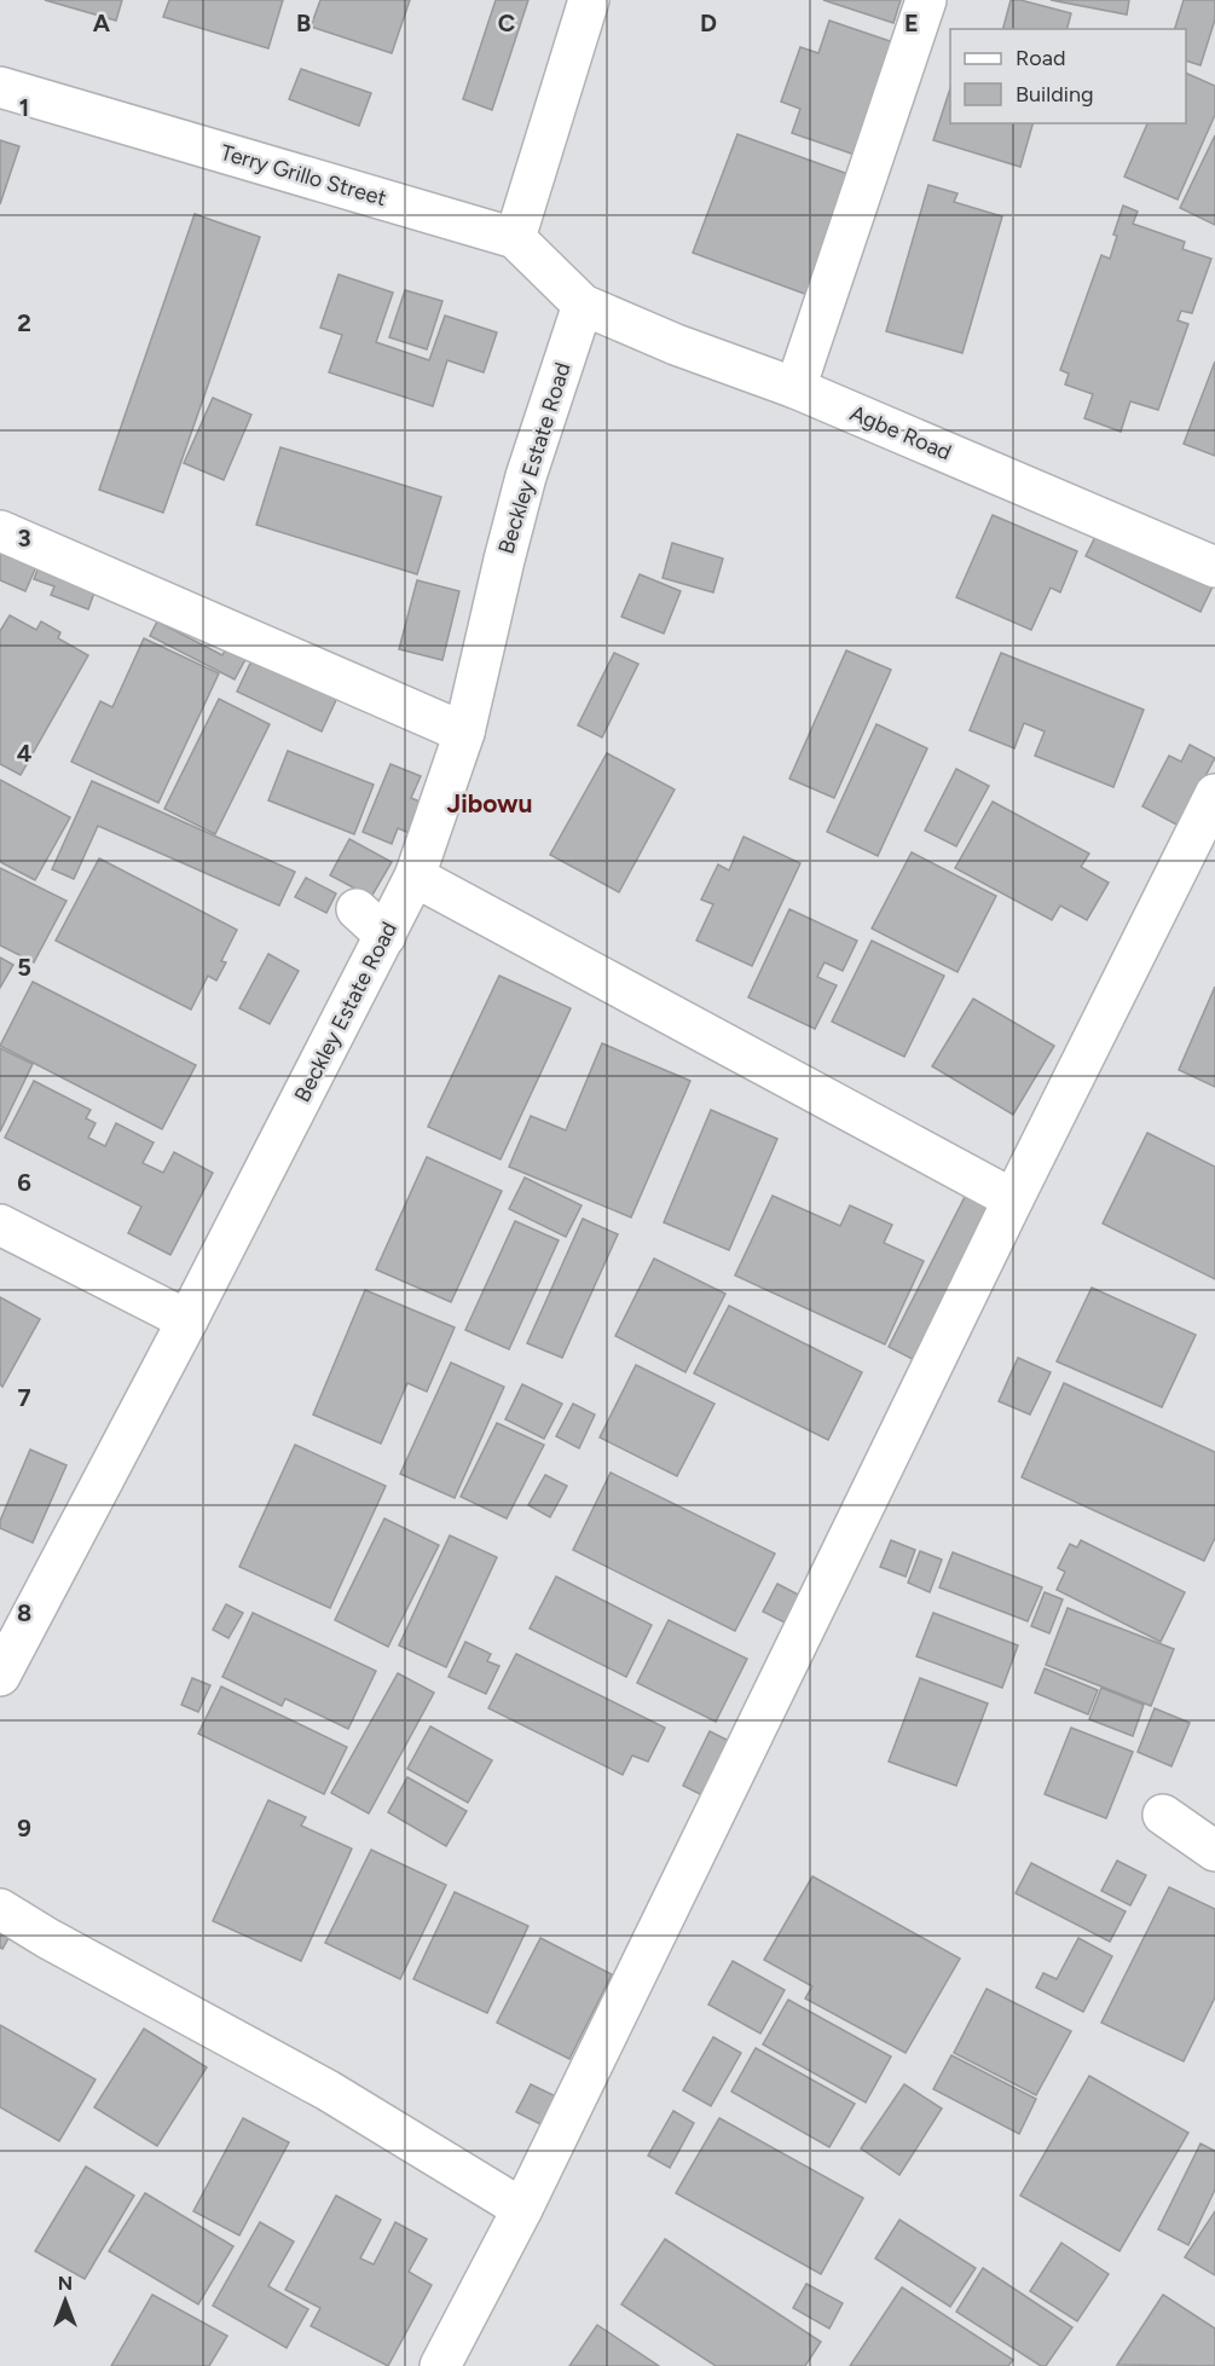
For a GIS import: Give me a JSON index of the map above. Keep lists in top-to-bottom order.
{
  "streets": {
    "street": ["Terry Grillo Street", "Agbe Road", "Beckley Estate Road"]
  },
  "crossings": [
    ["Terry Grillo Street", "Agbe Road"],
    ["Terry Grillo Street", "Beckley Estate Road"],
    ["Agbe Road", "Beckley Estate Road"]
  ],
  "districts": ["Jibowu"],
  "legend": ["Road", "Building"],
  "north": "top",
  "grid": {
    "columns": [
      "A",
      "B",
      "C",
      "D",
      "E"
    ],
    "rows": [
      "1",
      "2",
      "3",
      "4",
      "5",
      "6",
      "7",
      "8",
      "9"
    ]
  }
}
